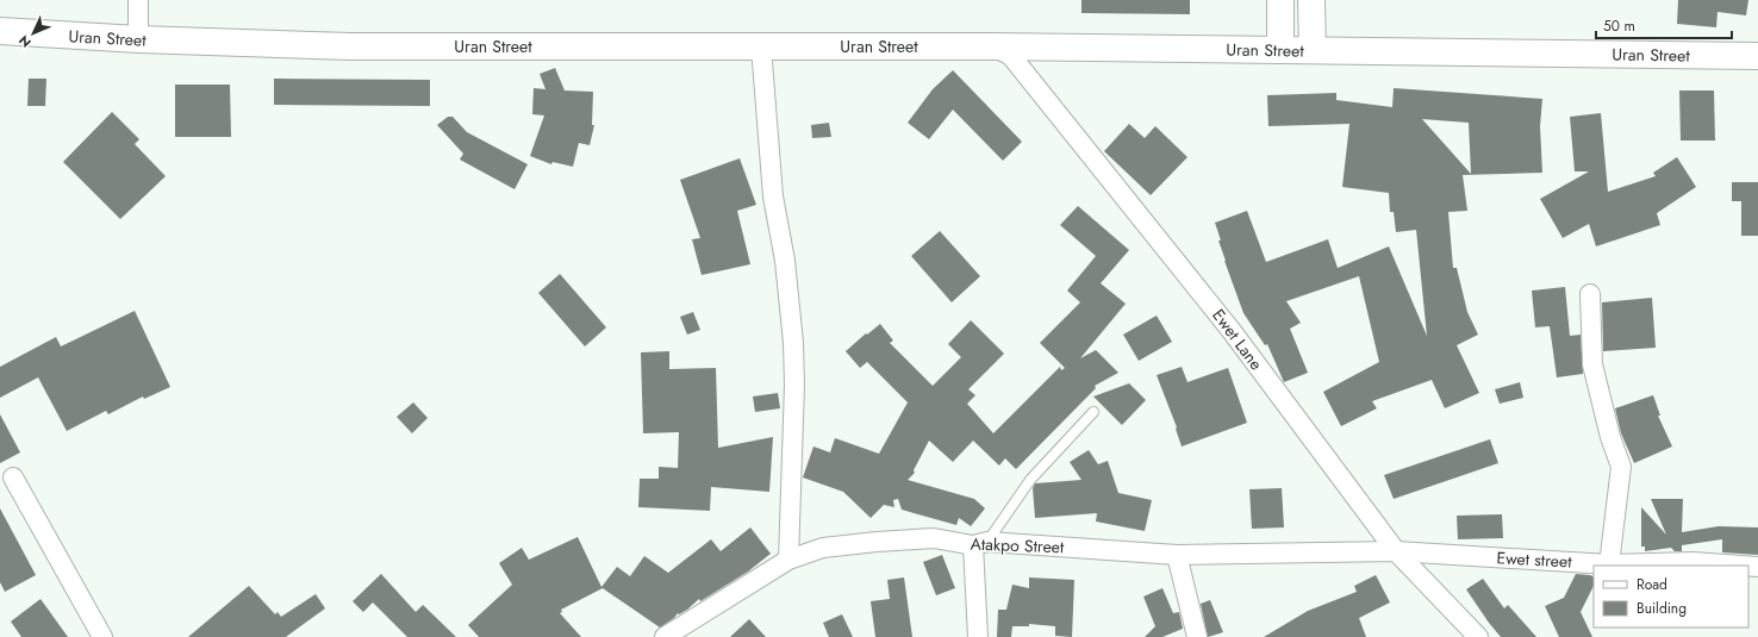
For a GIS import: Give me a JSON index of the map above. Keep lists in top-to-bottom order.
{
  "streets": {
    "street": [
      "Uran Street",
      "Ewet Lane",
      "Atakpo Street",
      "Ewet street"
    ]
  },
  "crossings": [
    ["Uran Street", "Ewet Lane"],
    ["Ewet Lane", "Atakpo Street"],
    ["Ewet Lane", "Ewet street"],
    ["Atakpo Street", "Ewet street"]
  ],
  "legend": ["Road", "Building"],
  "scale_bar": "50 m",
  "north": "bottom left"
}
